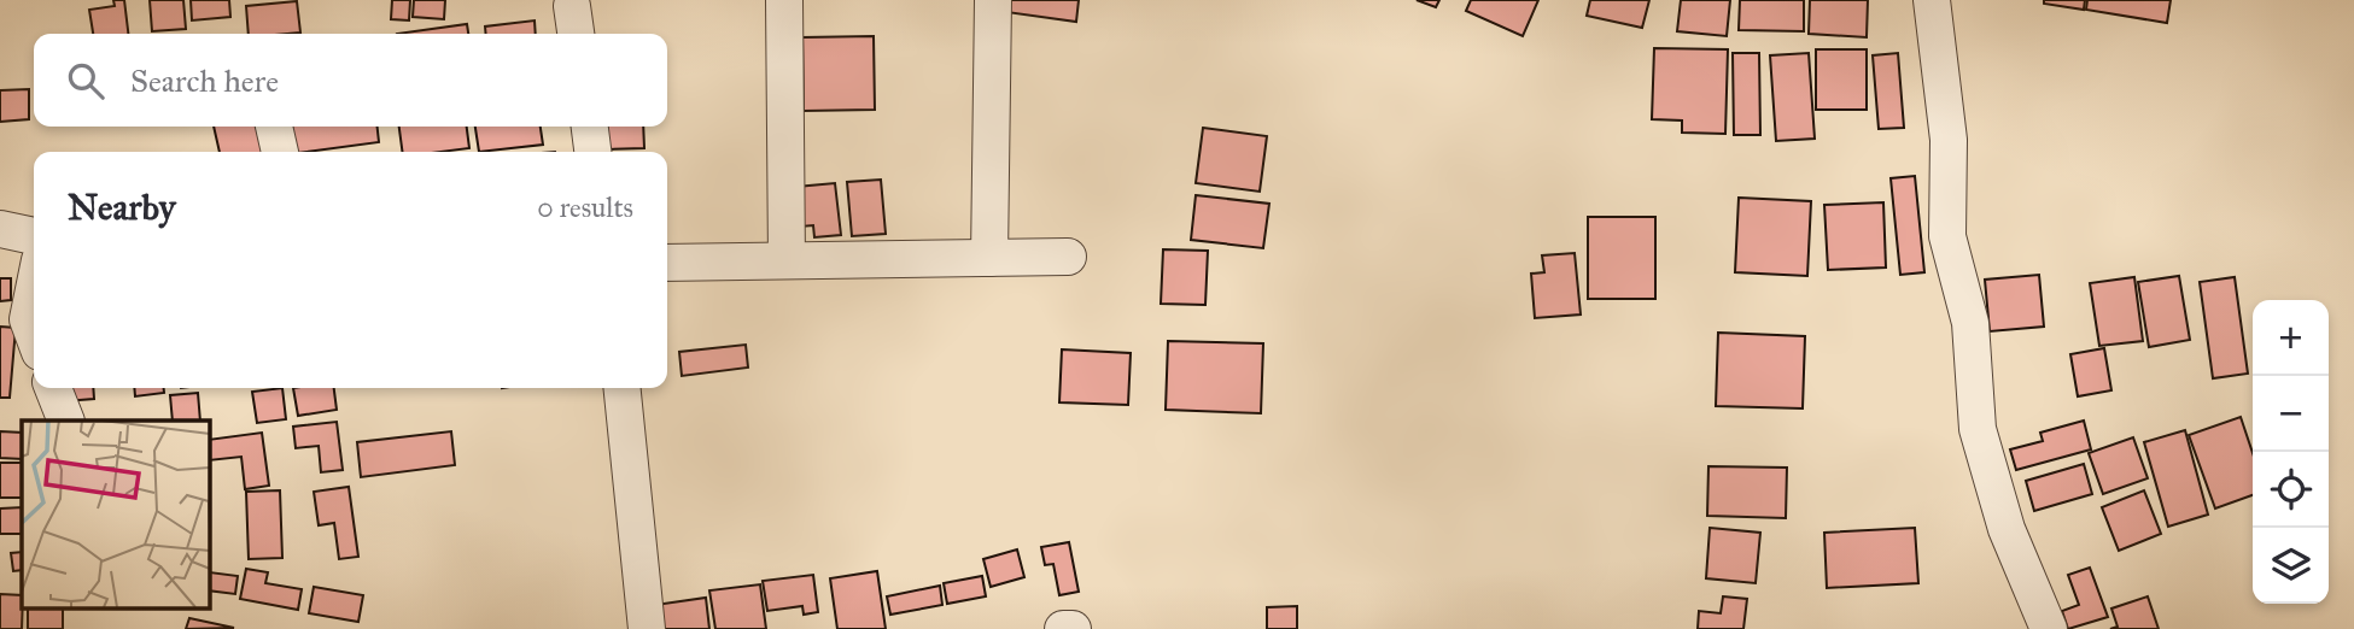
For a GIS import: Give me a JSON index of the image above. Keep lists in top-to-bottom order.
{
  "page": {
    "search": "Search here",
    "heading": ["Nearby", "0 results"],
    "map_buttons": ["+", "−"]
  }
}
